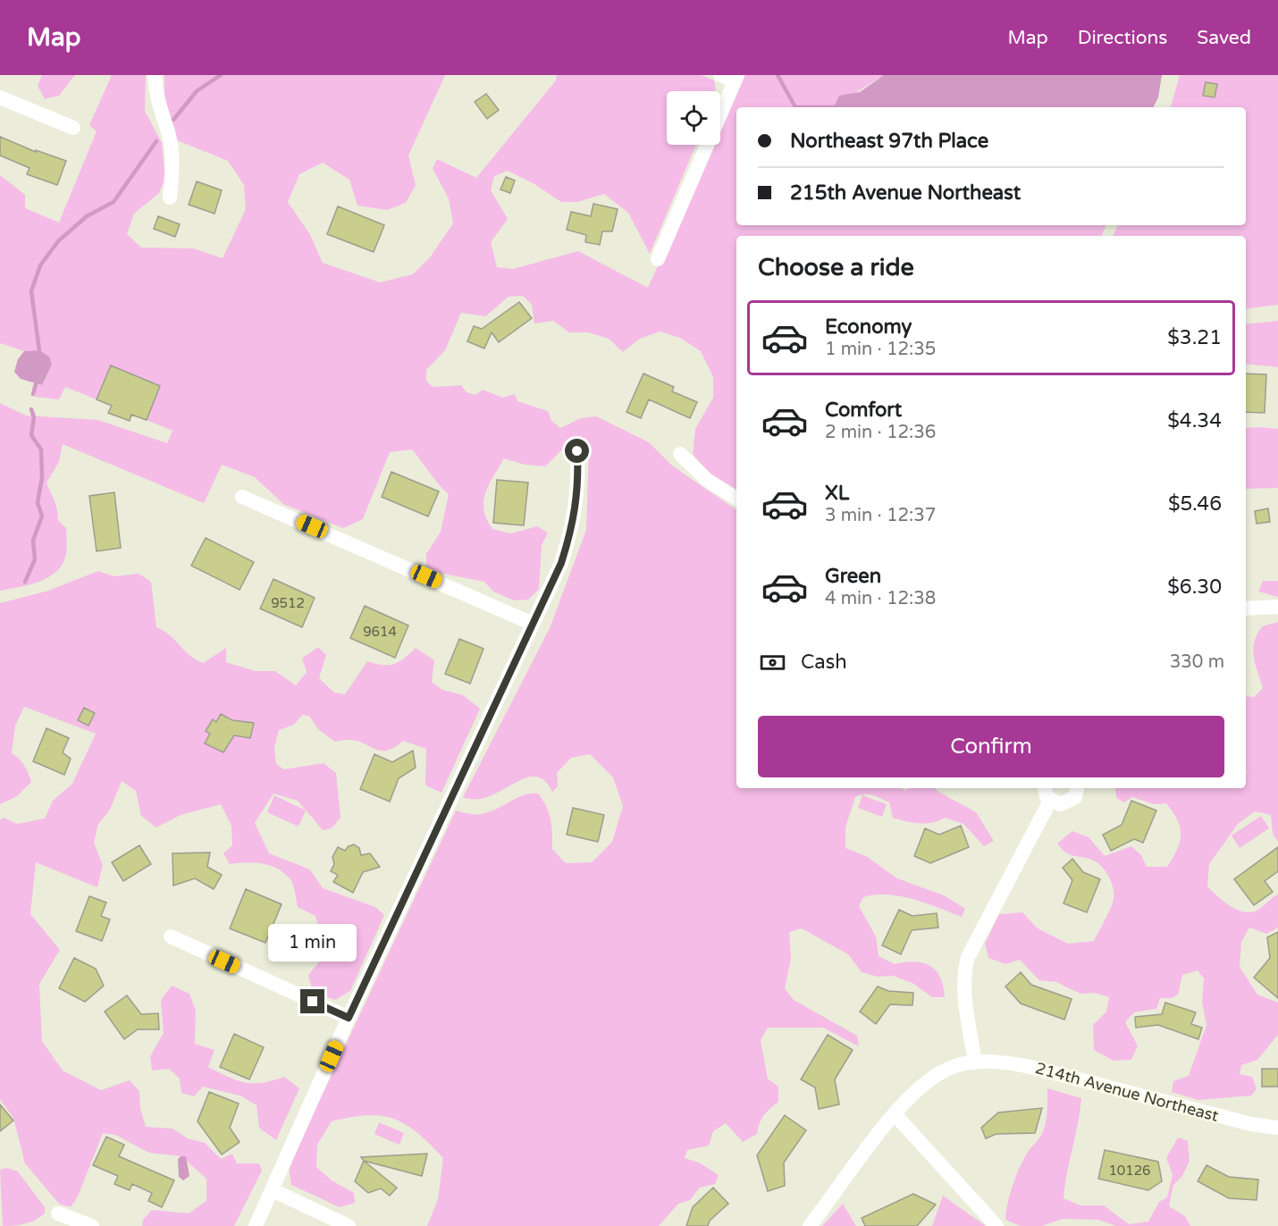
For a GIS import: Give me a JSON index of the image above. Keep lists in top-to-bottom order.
{
  "streets": {
    "street": ["214th Avenue Northeast"]
  },
  "house_numbers": ["9512", "9614", "10126"],
  "page": {
    "header": "Map",
    "nav": ["Map", "Directions", "Saved"],
    "banner": ["Northeast 97th Place", "215th Avenue Northeast"],
    "heading": "Choose a ride",
    "list": [
      {
        "name": "Economy",
        "note": "1 min · 12:35",
        "value": "$3.21"
      },
      {
        "name": "Comfort",
        "note": "2 min · 12:36",
        "value": "$4.34"
      },
      {
        "name": "XL",
        "note": "3 min · 12:37",
        "value": "$5.46"
      },
      {
        "name": "Green",
        "note": "4 min · 12:38",
        "value": "$6.30"
      }
    ],
    "pay": ["Cash", "330 m"],
    "buttons": "Confirm",
    "bubble": "1 min"
  }
}
